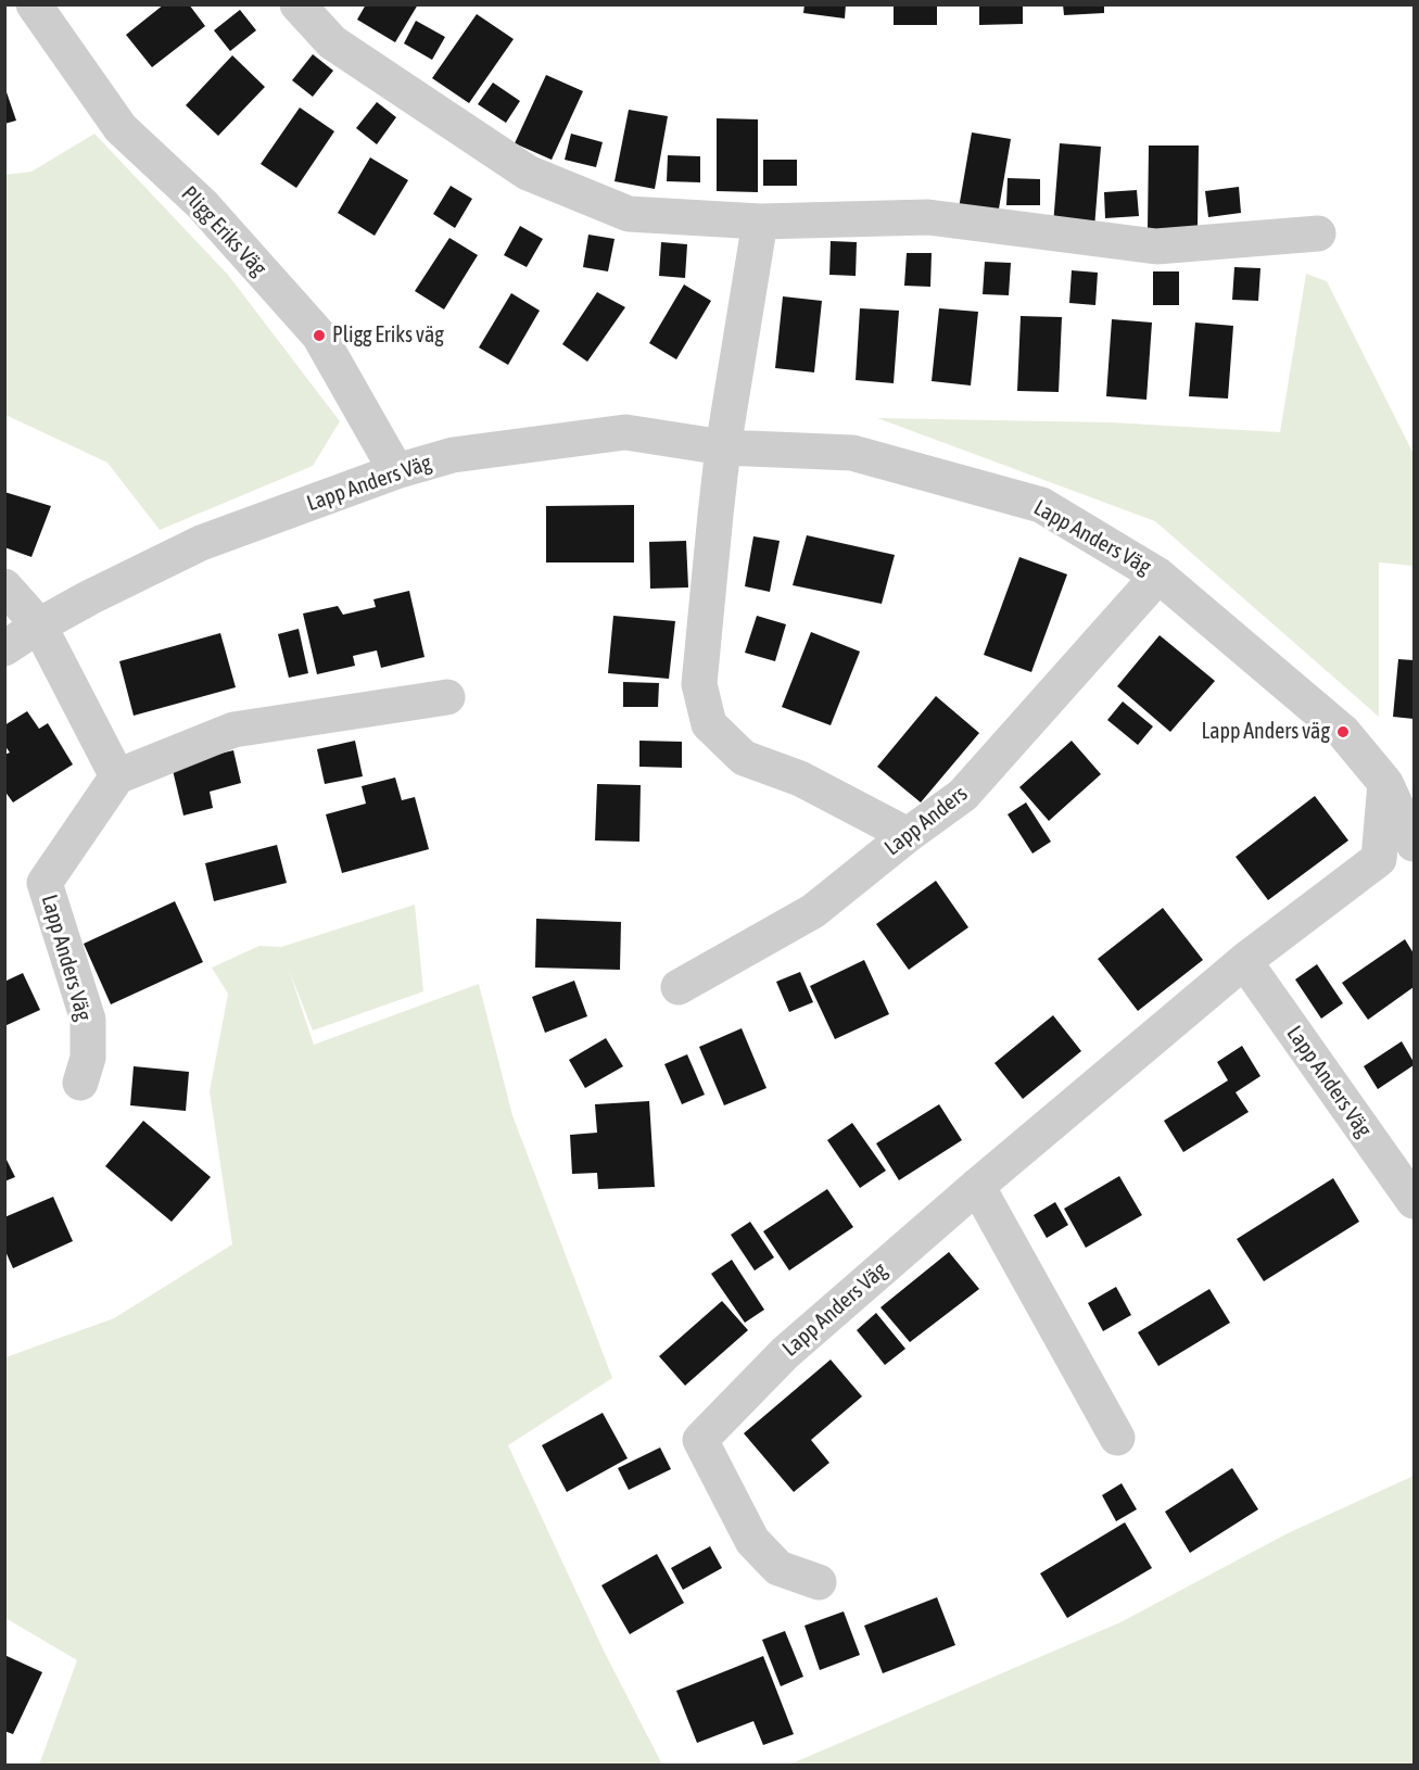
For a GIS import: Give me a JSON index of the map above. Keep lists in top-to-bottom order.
{
  "streets": {
    "street": ["Pligg Eriks Väg", "Lapp Anders Väg", "Lapp Anders"]
  },
  "crossings": [
    ["Pligg Eriks Väg", "Lapp Anders Väg"],
    ["Lapp Anders Väg", "Lapp Anders"]
  ],
  "places": ["Pligg Eriks väg", "Lapp Anders väg"]
}
